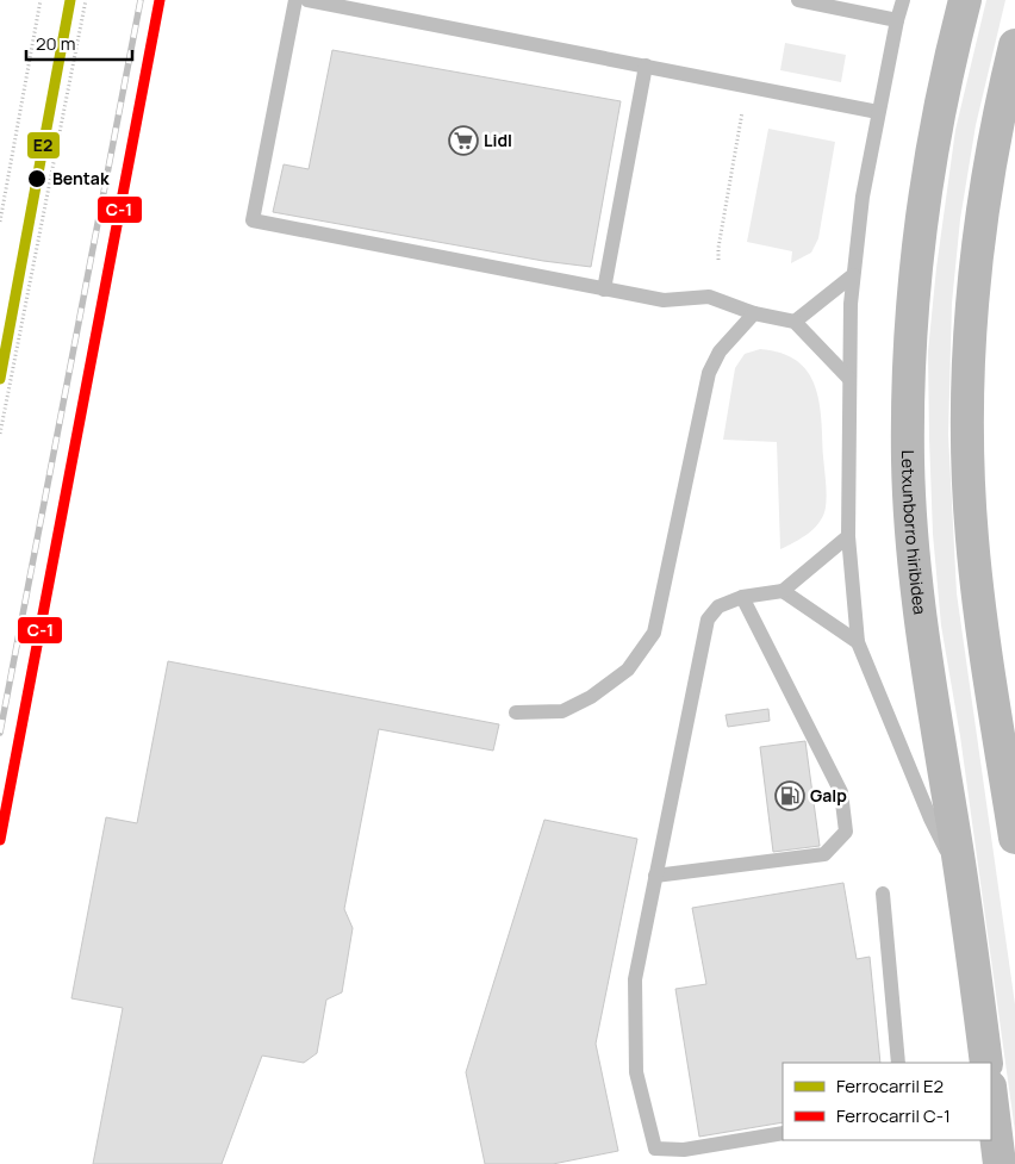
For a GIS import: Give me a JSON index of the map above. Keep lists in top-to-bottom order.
{
  "streets": {
    "main road": ["Letxunborro hiribidea"]
  },
  "places": {
    "supermarket": ["Lidl"],
    "other": ["Bentak"],
    "fuel station": ["Galp"]
  },
  "lines": ["rail line E2", "rail line C-1"],
  "legend": ["Ferrocarril E2", "Ferrocarril C-1"],
  "scale_bar": "20 m"
}
